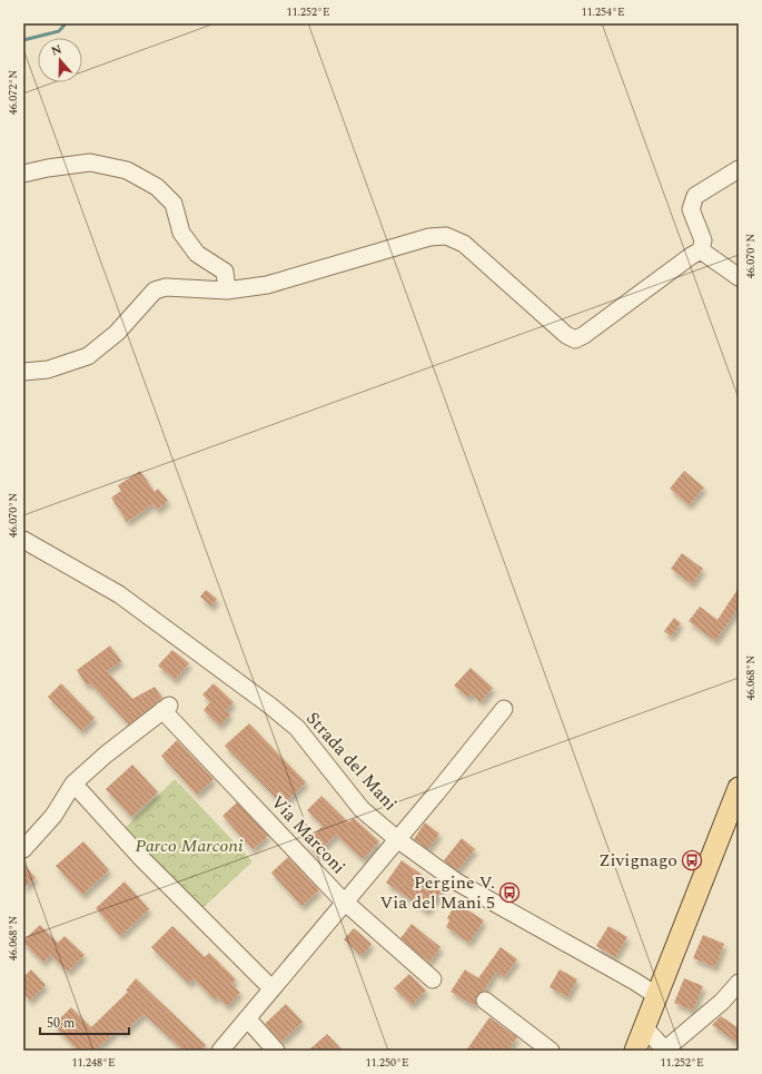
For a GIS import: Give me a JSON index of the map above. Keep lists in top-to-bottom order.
{
  "streets": {
    "street": ["Strada del Mani", "Via Marconi"]
  },
  "parks": ["Parco Marconi"],
  "places": {
    "bus stop": ["Zivignago", "Pergine V. Via del Mani 5"]
  },
  "scale_bar": "50 m",
  "north": "top",
  "coordinates": [
    "11.252°E",
    "11.254°E",
    "46.072°N",
    "46.070°N",
    "46.068°N",
    "11.248°E",
    "11.250°E"
  ]
}
